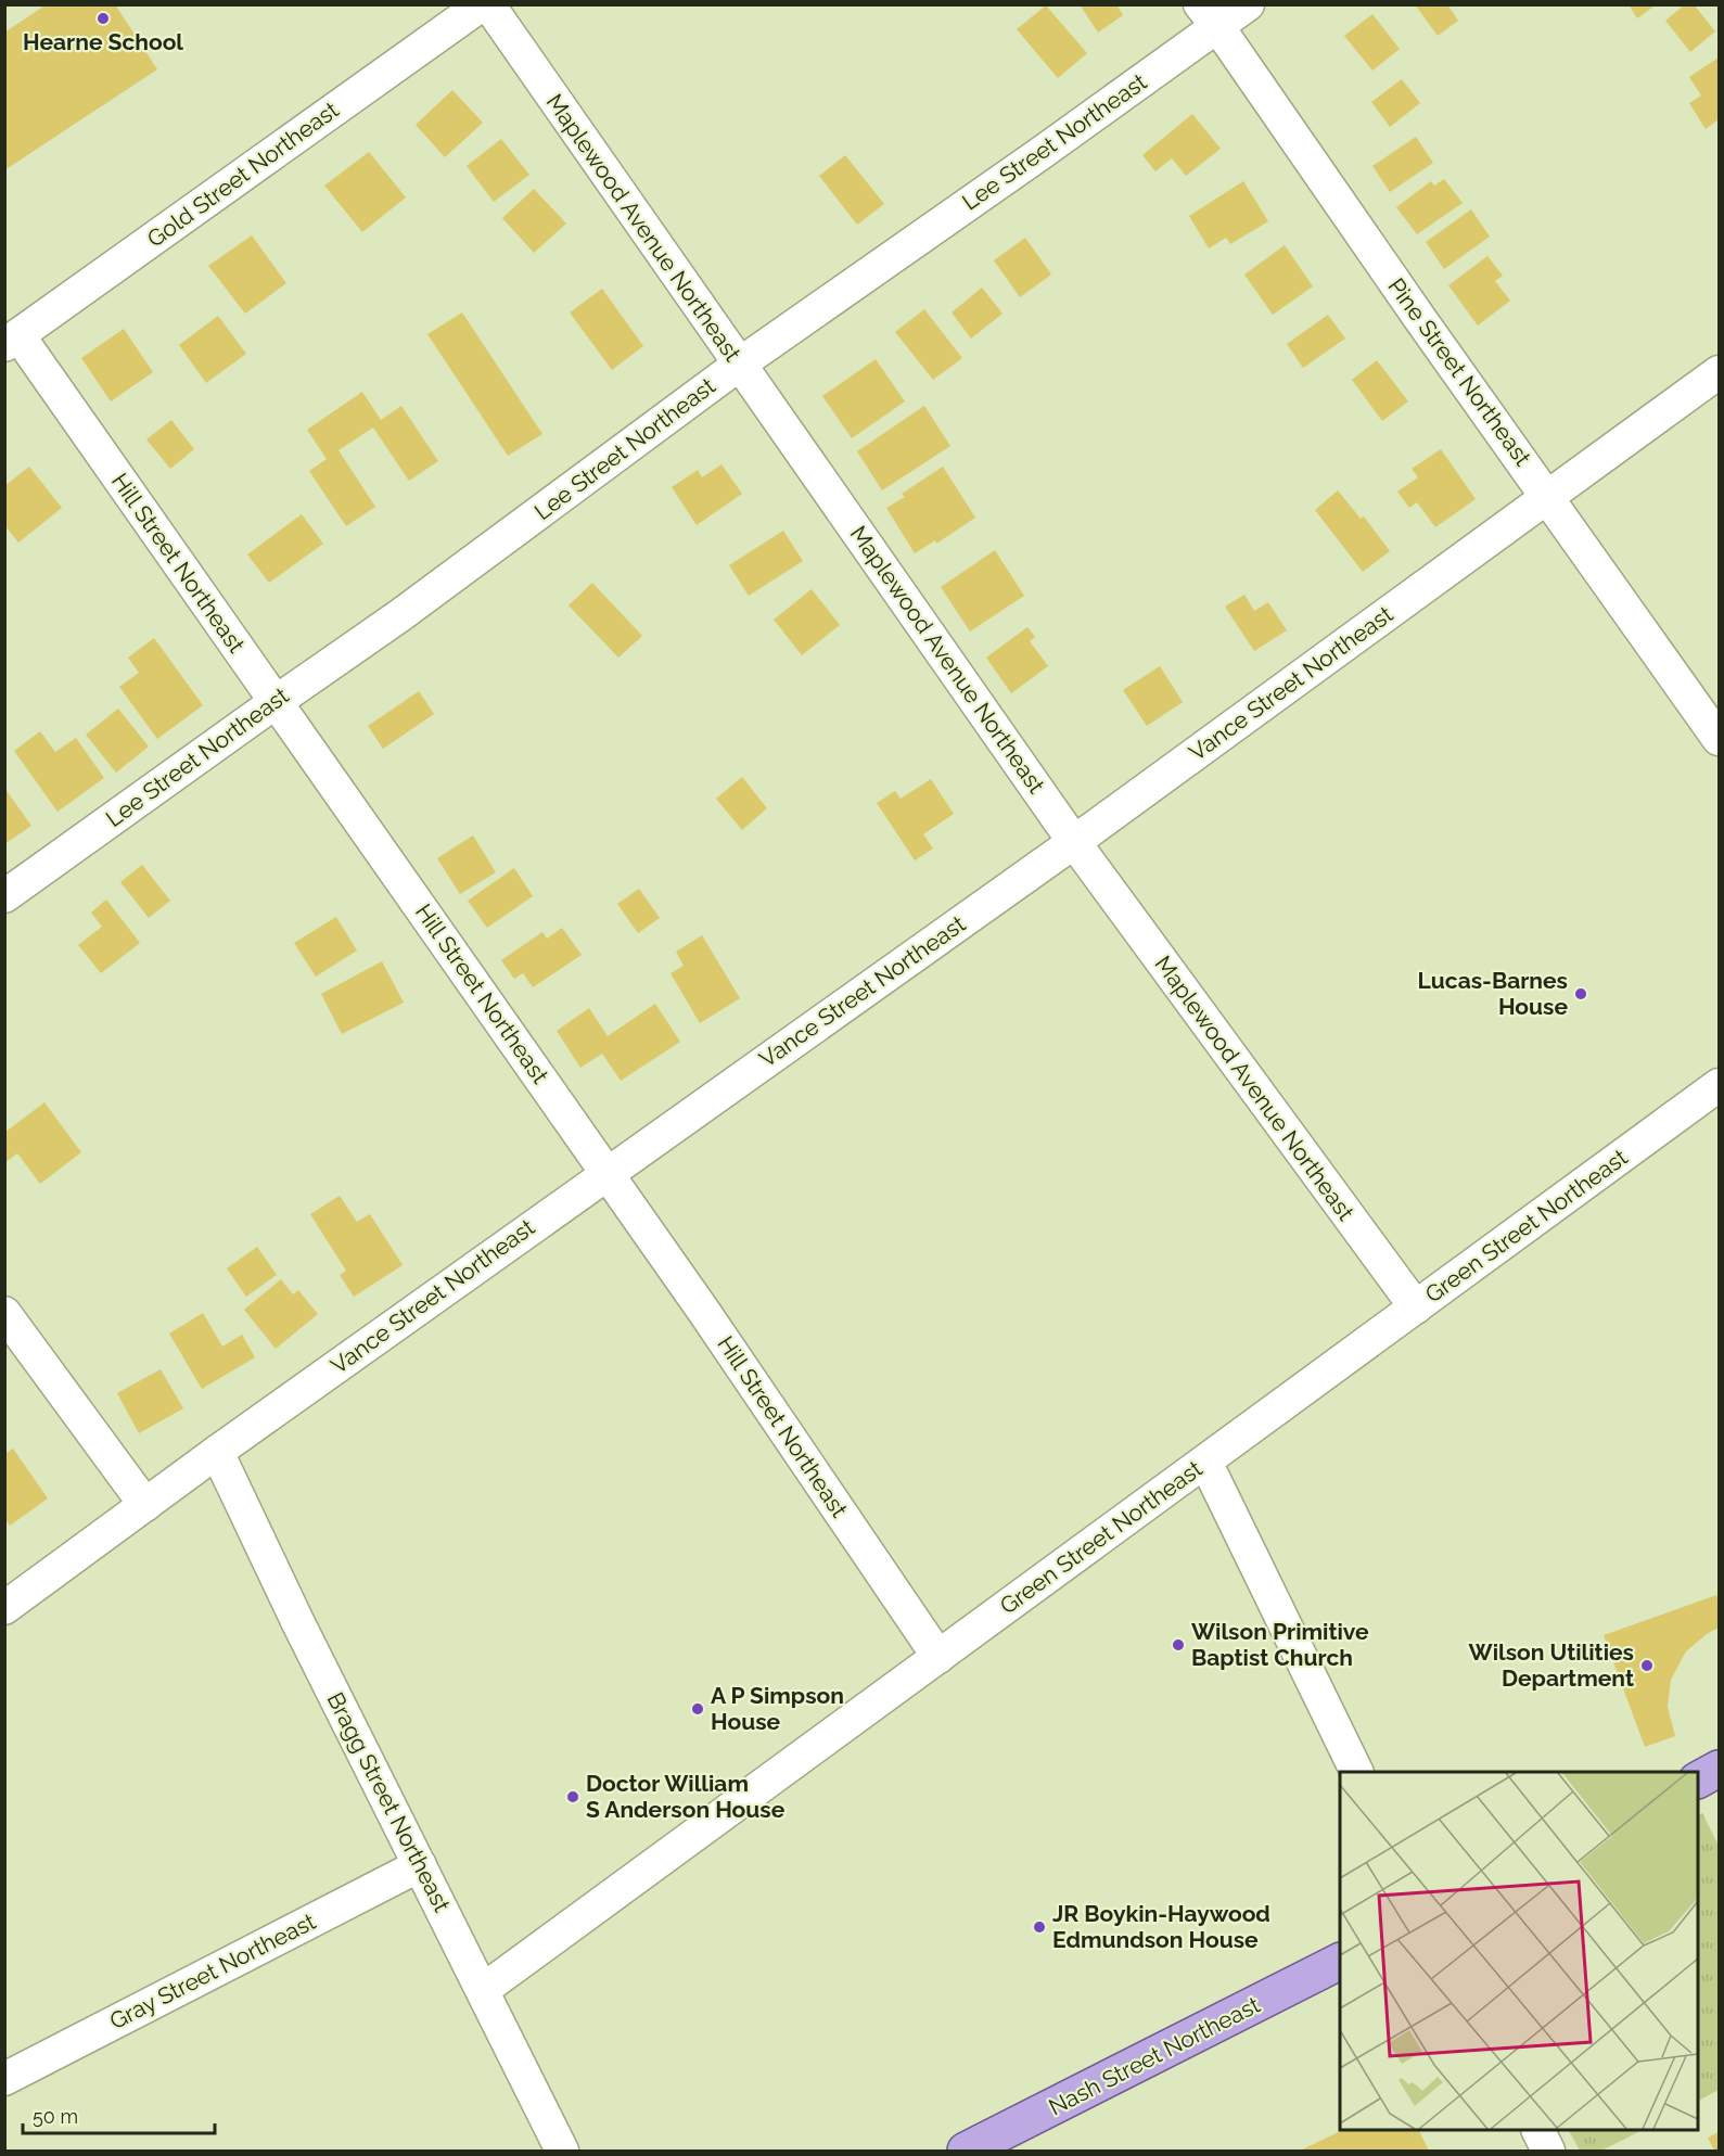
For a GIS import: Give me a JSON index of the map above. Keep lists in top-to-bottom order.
{
  "streets": {
    "main road": ["Nash Street Northeast"],
    "street": [
      "Lee Street Northeast",
      "Gold Street Northeast",
      "Maplewood Avenue Northeast",
      "Pine Street Northeast",
      "Hill Street Northeast",
      "Vance Street Northeast",
      "Green Street Northeast",
      "Bragg Street Northeast",
      "Gray Street Northeast"
    ]
  },
  "crossings": [
    ["Lee Street Northeast", "Maplewood Avenue Northeast"],
    ["Lee Street Northeast", "Pine Street Northeast"],
    ["Lee Street Northeast", "Hill Street Northeast"],
    ["Gold Street Northeast", "Hill Street Northeast"],
    ["Maplewood Avenue Northeast", "Vance Street Northeast"],
    ["Maplewood Avenue Northeast", "Green Street Northeast"],
    ["Pine Street Northeast", "Vance Street Northeast"],
    ["Hill Street Northeast", "Vance Street Northeast"],
    ["Hill Street Northeast", "Green Street Northeast"],
    ["Vance Street Northeast", "Bragg Street Northeast"],
    ["Green Street Northeast", "Bragg Street Northeast"],
    ["Bragg Street Northeast", "Gray Street Northeast"]
  ],
  "places": [
    "Hearne School",
    "Lucas-Barnes House",
    "Wilson Primitive Baptist Church",
    "Wilson Utilities Department",
    "A P Simpson House",
    "Doctor William S Anderson House",
    "JR Boykin-Haywood Edmundson House"
  ],
  "scale_bar": "50 m"
}
